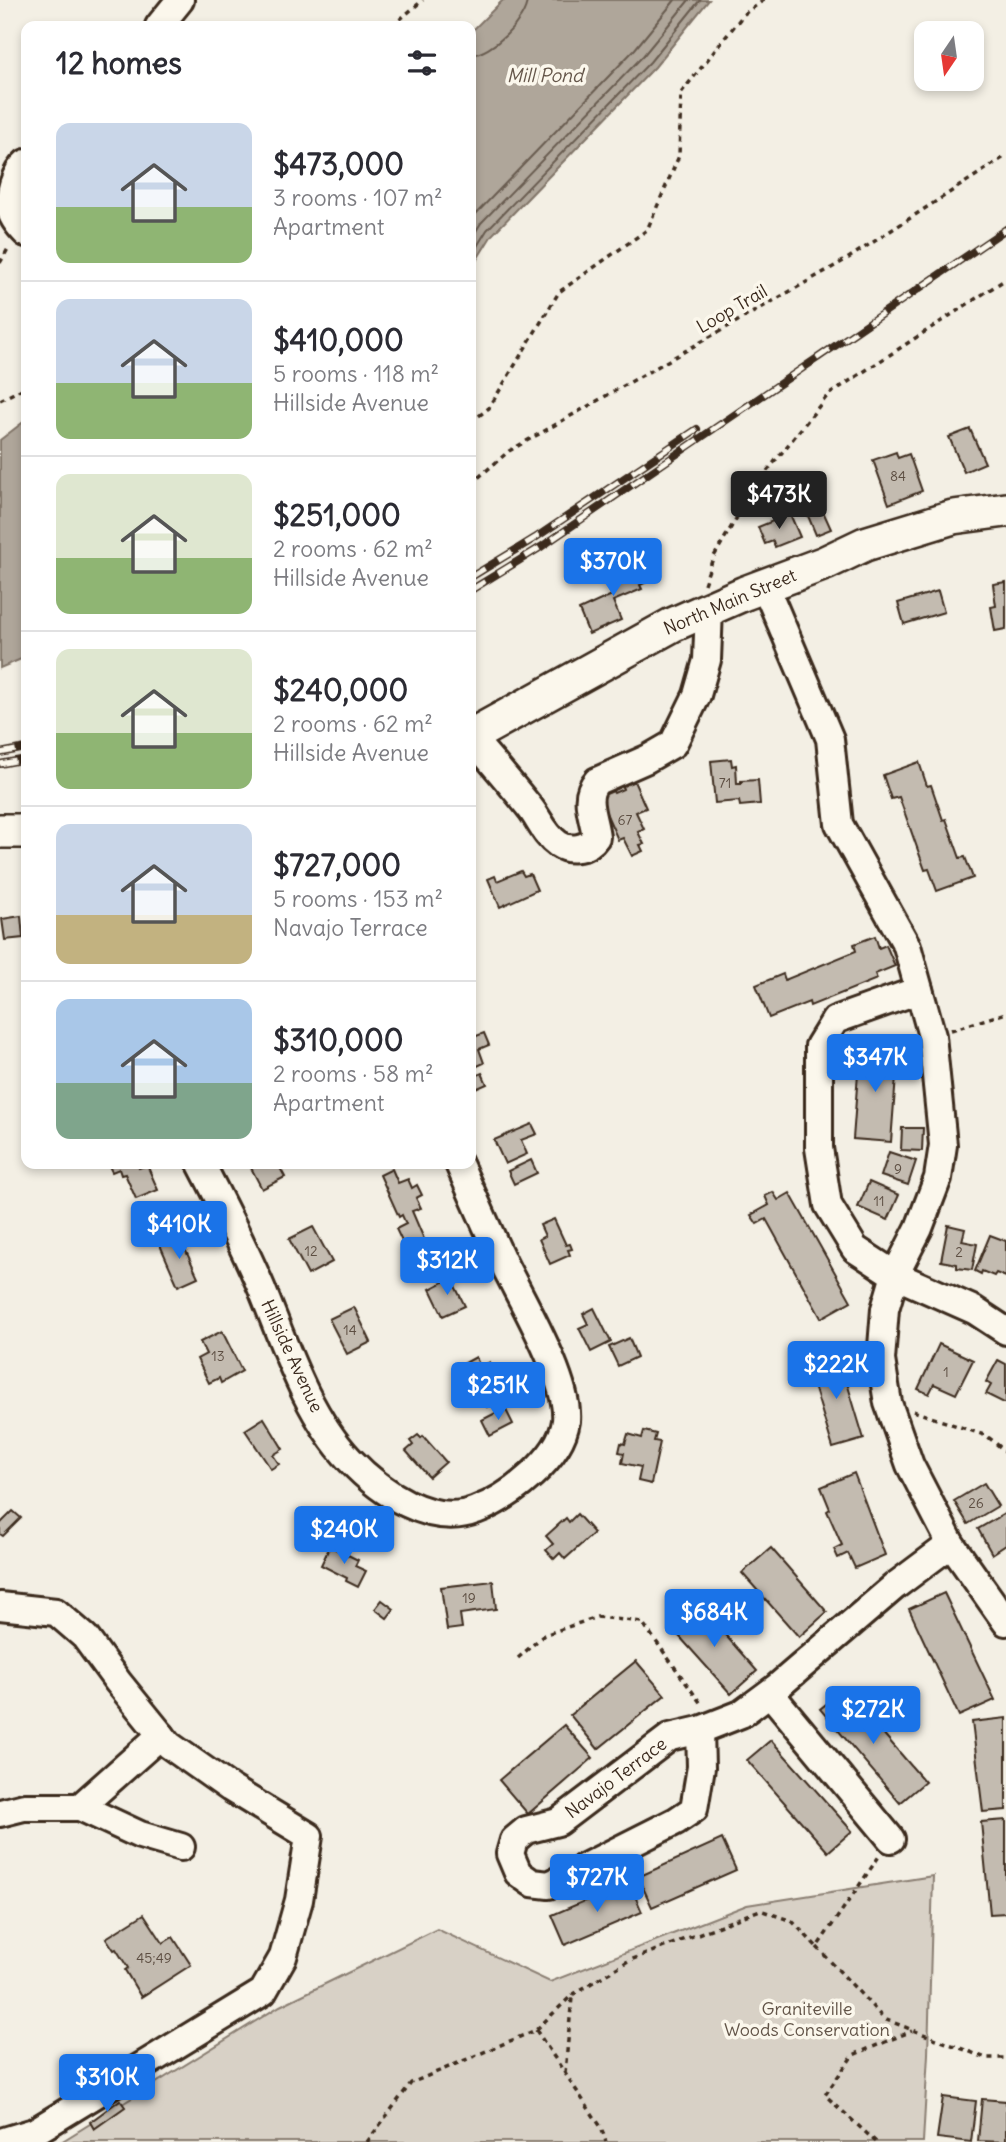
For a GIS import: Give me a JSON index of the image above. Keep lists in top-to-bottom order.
{
  "streets": {
    "main road": ["North Main Street"],
    "street": ["Hillside Avenue", "Navajo Terrace"],
    "path": ["Loop Trail"]
  },
  "water": ["Mill Pond"],
  "parks": ["Graniteville Woods Conservation"],
  "house_numbers": [
    "84",
    "71",
    "67",
    "9",
    "11",
    "12",
    "2",
    "14",
    "13",
    "1",
    "26",
    "19",
    "45;49"
  ],
  "north": "bottom",
  "page": {
    "heading": "12 homes",
    "list": [
      {
        "name": "$473,000",
        "note": "3 rooms · 107 m² · Apartment"
      },
      {
        "name": "$410,000",
        "note": "5 rooms · 118 m² · Hillside Avenue"
      },
      {
        "name": "$251,000",
        "note": "2 rooms · 62 m² · Hillside Avenue"
      },
      {
        "name": "$240,000",
        "note": "2 rooms · 62 m² · Hillside Avenue"
      },
      {
        "name": "$727,000",
        "note": "5 rooms · 153 m² · Navajo Terrace"
      },
      {
        "name": "$310,000",
        "note": "2 rooms · 58 m² · Apartment"
      }
    ],
    "price": [
      "$473K",
      "$370K",
      "$347K",
      "$410K",
      "$312K",
      "$222K",
      "$251K",
      "$240K",
      "$684K",
      "$272K",
      "$727K",
      "$310K"
    ]
  }
}
